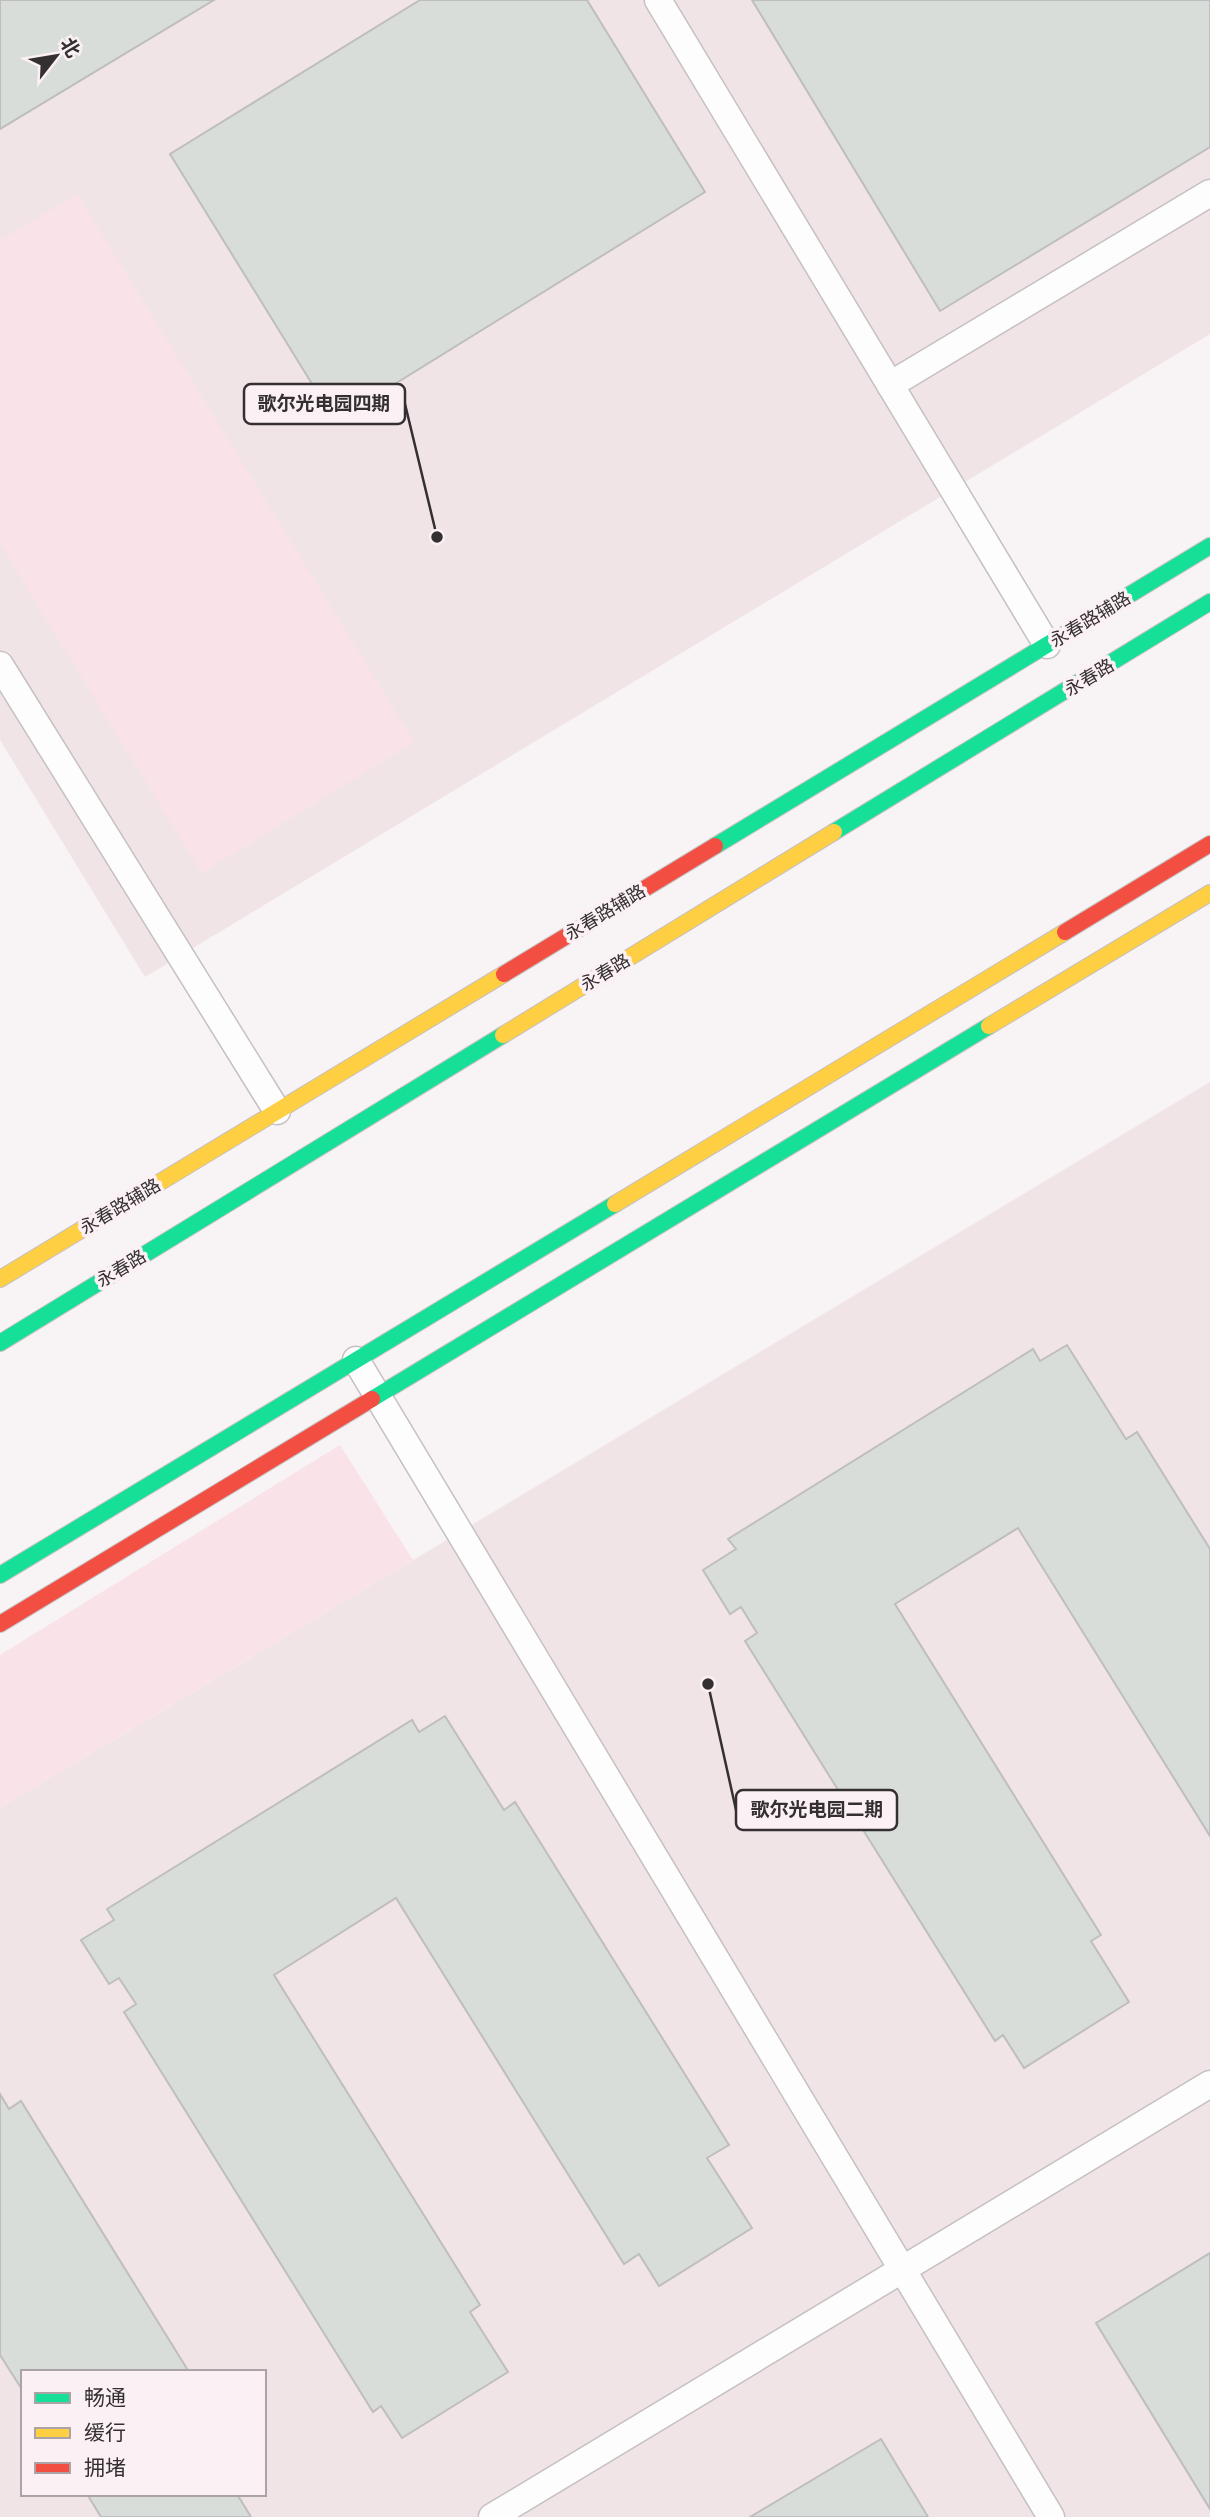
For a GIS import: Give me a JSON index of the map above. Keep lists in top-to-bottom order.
{
  "streets": {
    "street": ["永春路辅路", "永春路"]
  },
  "places": ["歌尔光电园四期", "歌尔光电园二期"],
  "legend": ["畅通", "缓行", "拥堵"],
  "north": "top right"
}
